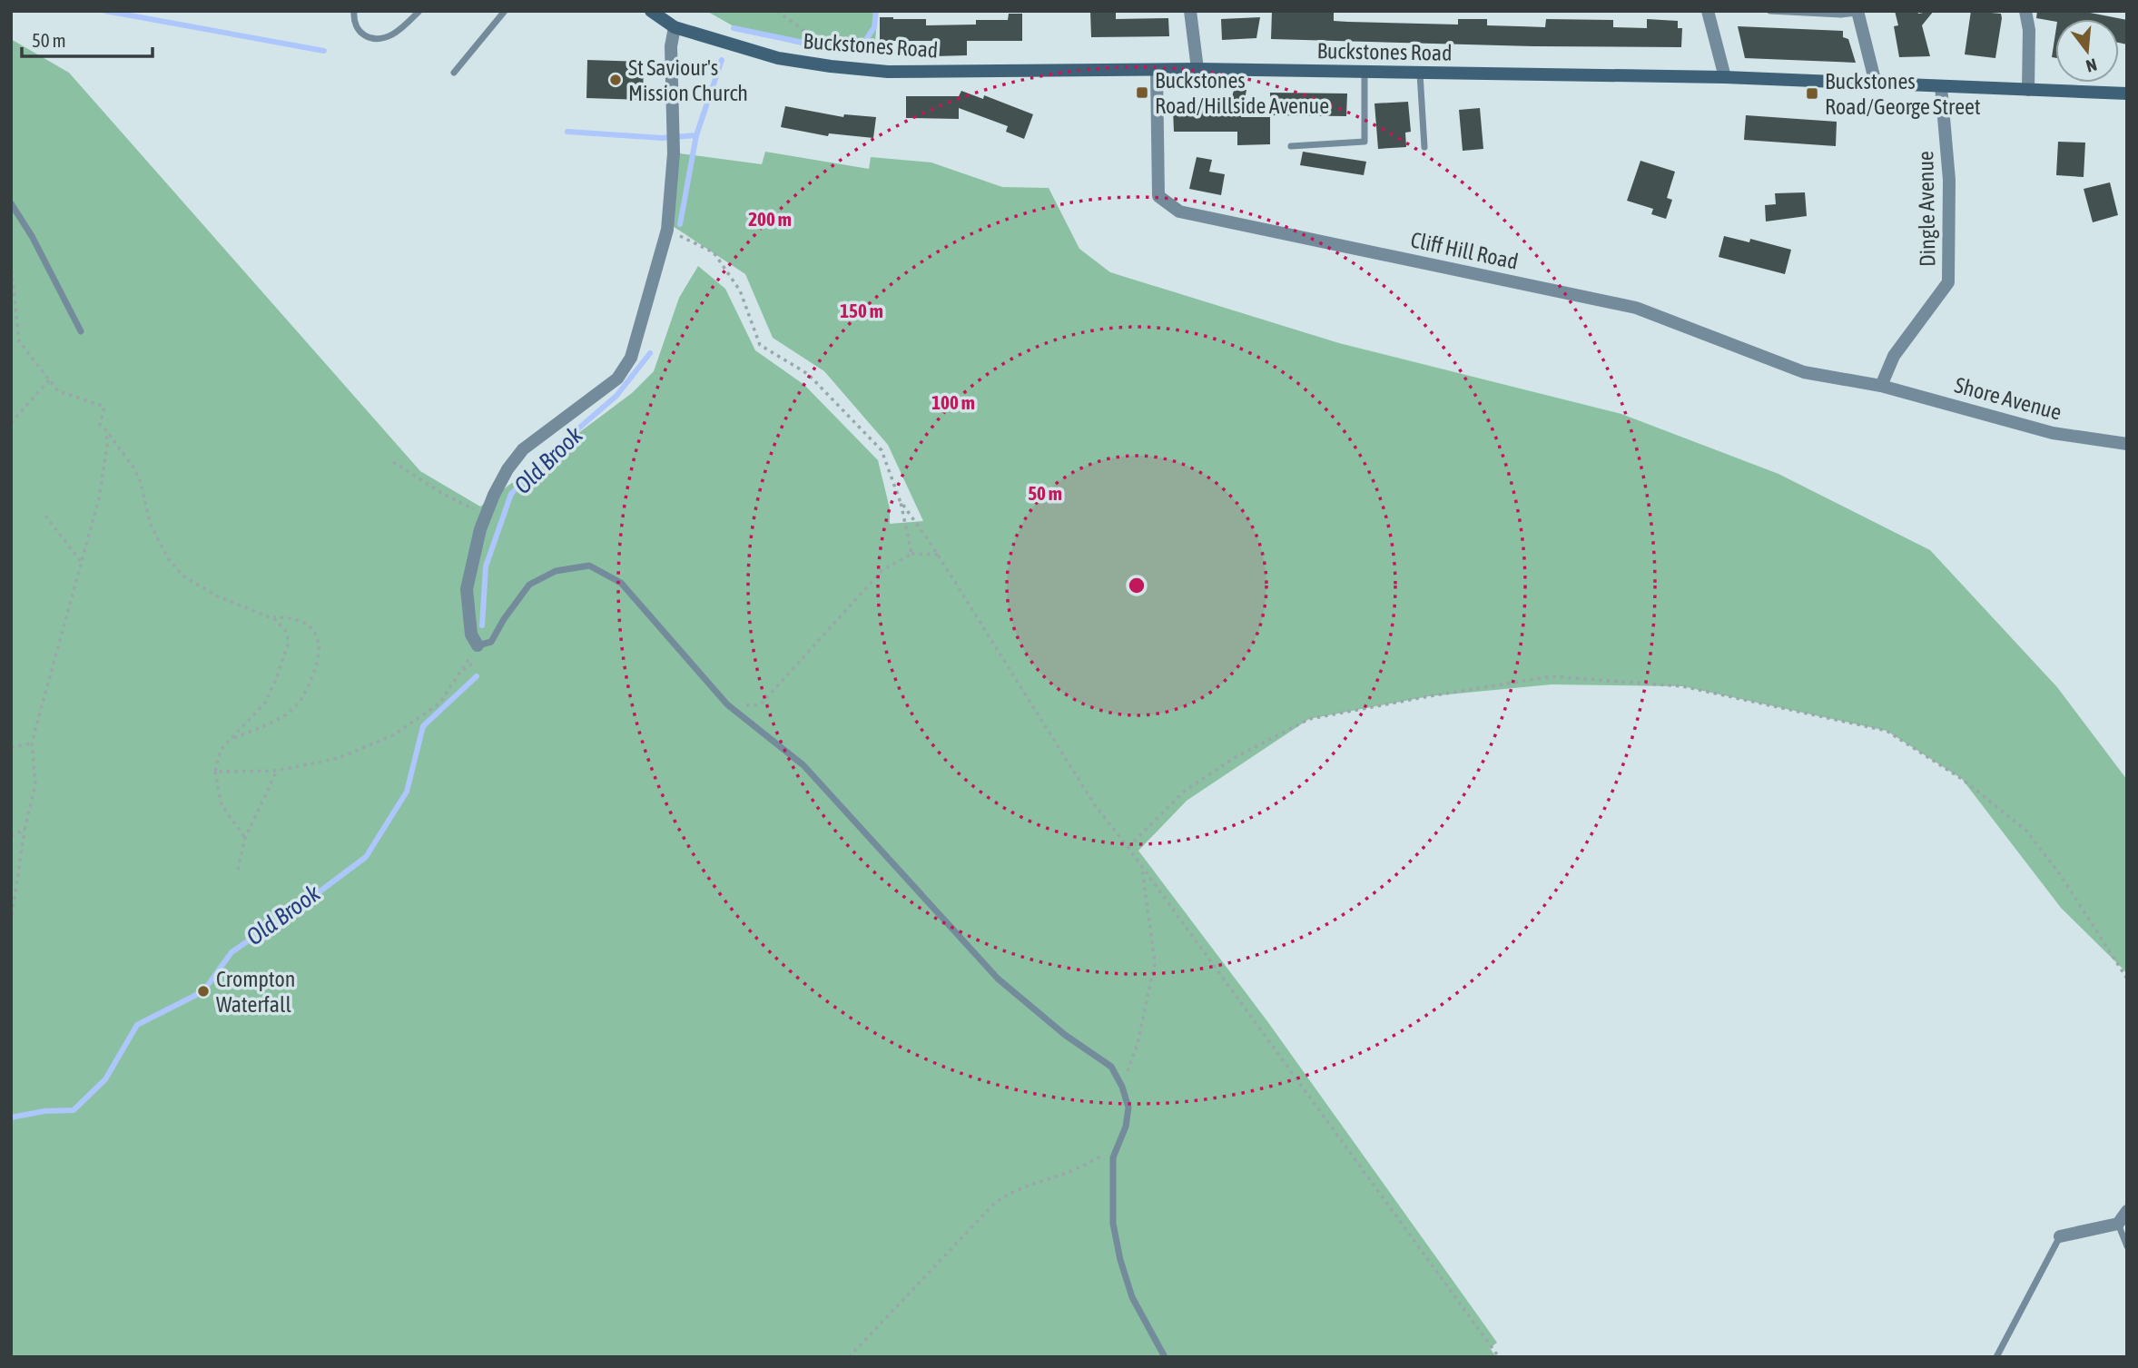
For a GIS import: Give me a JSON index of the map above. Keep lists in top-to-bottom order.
{
  "streets": {
    "main road": ["Buckstones Road"],
    "street": ["Dingle Avenue", "Cliff Hill Road", "Shore Avenue"]
  },
  "crossings": [
    ["Buckstones Road", "Dingle Avenue"],
    ["Buckstones Road", "Cliff Hill Road"],
    ["Dingle Avenue", "Cliff Hill Road"],
    ["Dingle Avenue", "Shore Avenue"],
    ["Cliff Hill Road", "Shore Avenue"]
  ],
  "water": ["Old Brook"],
  "places": {
    "other": ["St Saviour's Mission Church", "Crompton Waterfall"],
    "transit": ["Buckstones Road/Hillside Avenue", "Buckstones Road/George Street"]
  },
  "scale_bar": "50 m",
  "north": "bottom",
  "rings": [
    "200 m",
    "150 m",
    "100 m",
    "50 m"
  ]
}
